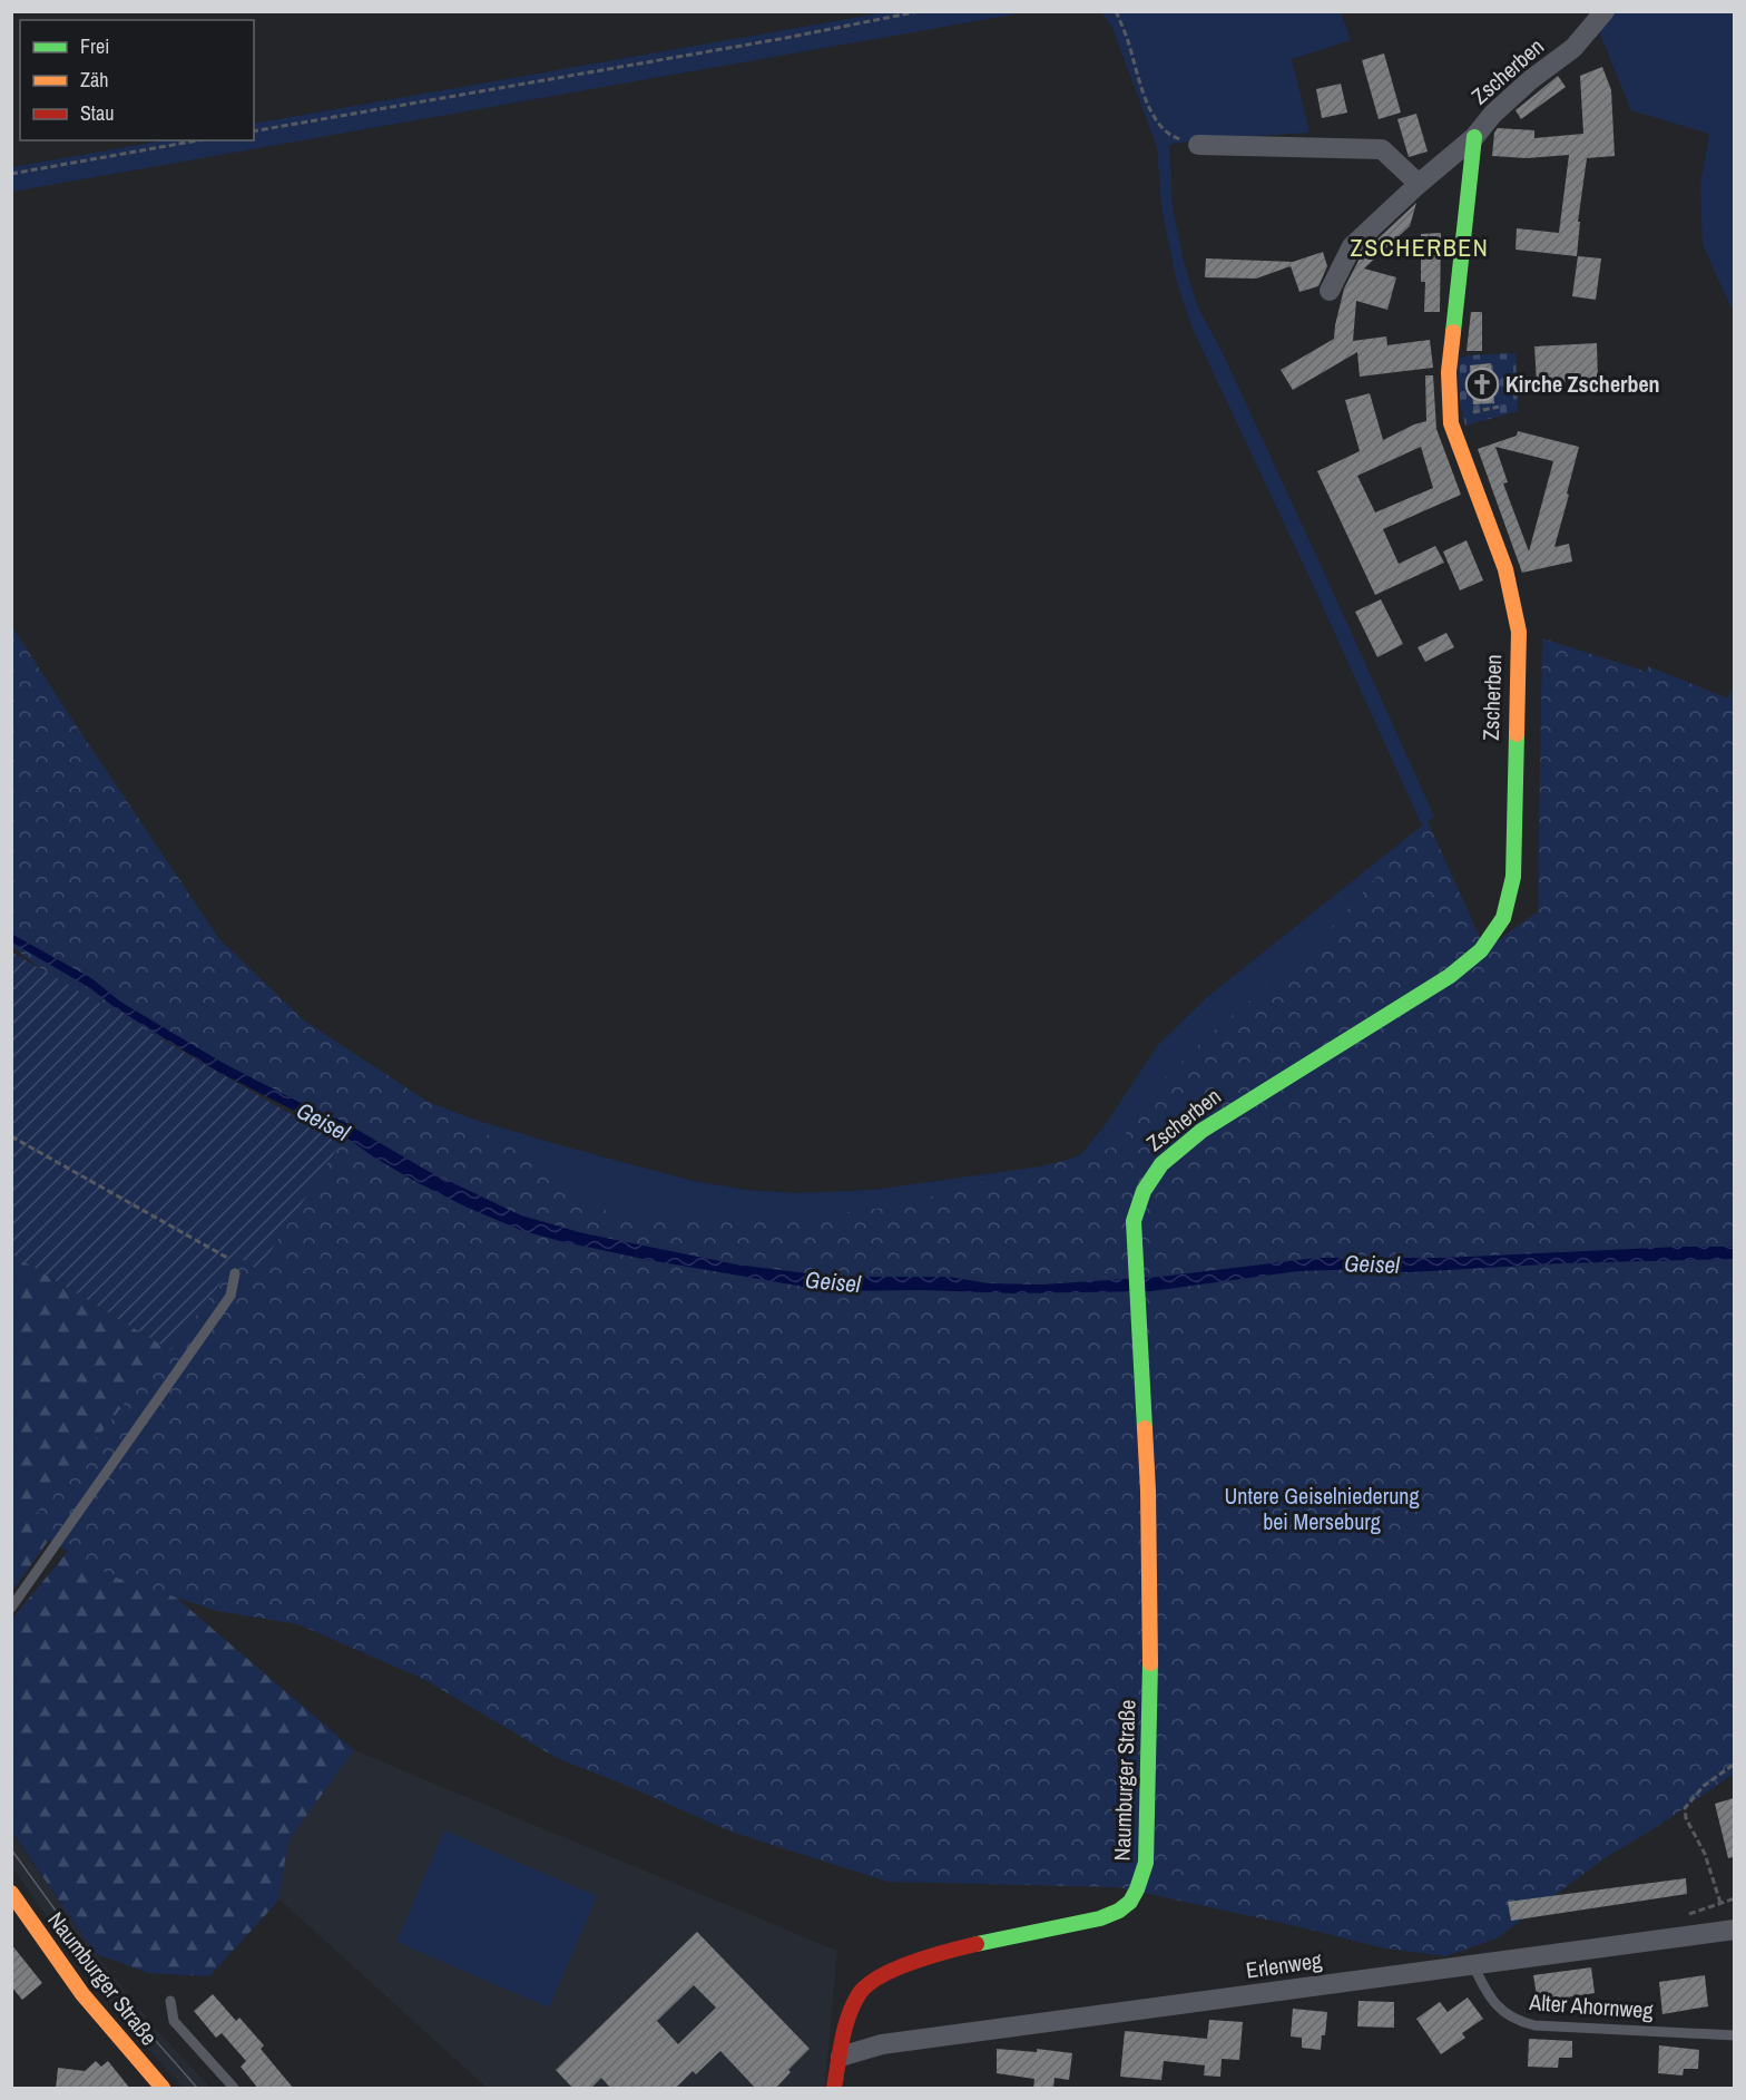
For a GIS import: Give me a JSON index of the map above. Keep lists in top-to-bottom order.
{
  "streets": {
    "street": ["Zscherben", "Naumburger Straße", "Erlenweg"],
    "lane": ["Alter Ahornweg"]
  },
  "crossings": [
    ["Zscherben", "Naumburger Straße"],
    ["Naumburger Straße", "Erlenweg"],
    ["Erlenweg", "Alter Ahornweg"]
  ],
  "districts": ["ZSCHERBEN"],
  "water": ["Geisel"],
  "parks": ["Untere Geiselniederung bei Merseburg"],
  "places": {
    "church": ["Kirche Zscherben"]
  },
  "legend": ["Frei", "Zäh", "Stau"]
}
